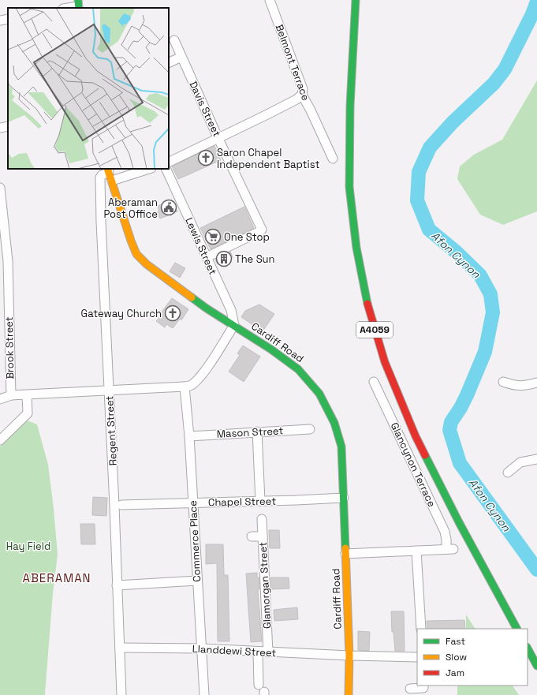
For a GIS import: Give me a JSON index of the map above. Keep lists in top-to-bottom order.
{
  "streets": {
    "main road": ["A4059", "Cardiff Road"],
    "street": [
      "Belmont Terrace",
      "Davis Street",
      "Lewis Street",
      "Brook Street",
      "Regent Street",
      "Mason Street",
      "Glancynon Terrace",
      "Chapel Street",
      "Commerce Place",
      "Glamorgan Street",
      "Llanddewi Street"
    ]
  },
  "crossings": [
    ["Davis Street", "Lewis Street"],
    ["Lewis Street", "Cardiff Road"],
    ["Cardiff Road", "Regent Street"],
    ["Cardiff Road", "Chapel Street"],
    ["Cardiff Road", "Llanddewi Street"],
    ["Regent Street", "Llanddewi Street"],
    ["Mason Street", "Commerce Place"],
    ["Chapel Street", "Commerce Place"],
    ["Commerce Place", "Llanddewi Street"],
    ["Glamorgan Street", "Llanddewi Street"]
  ],
  "districts": ["ABERAMAN"],
  "water": ["Afon Cynon"],
  "parks": ["Hay Field"],
  "places": {
    "church": ["Saron Chapel Independent Baptist", "Gateway Church"],
    "public building": ["Aberaman Post Office"],
    "supermarket": ["One Stop"],
    "building": ["The Sun"]
  },
  "legend": ["Fast", "Slow", "Jam"]
}
